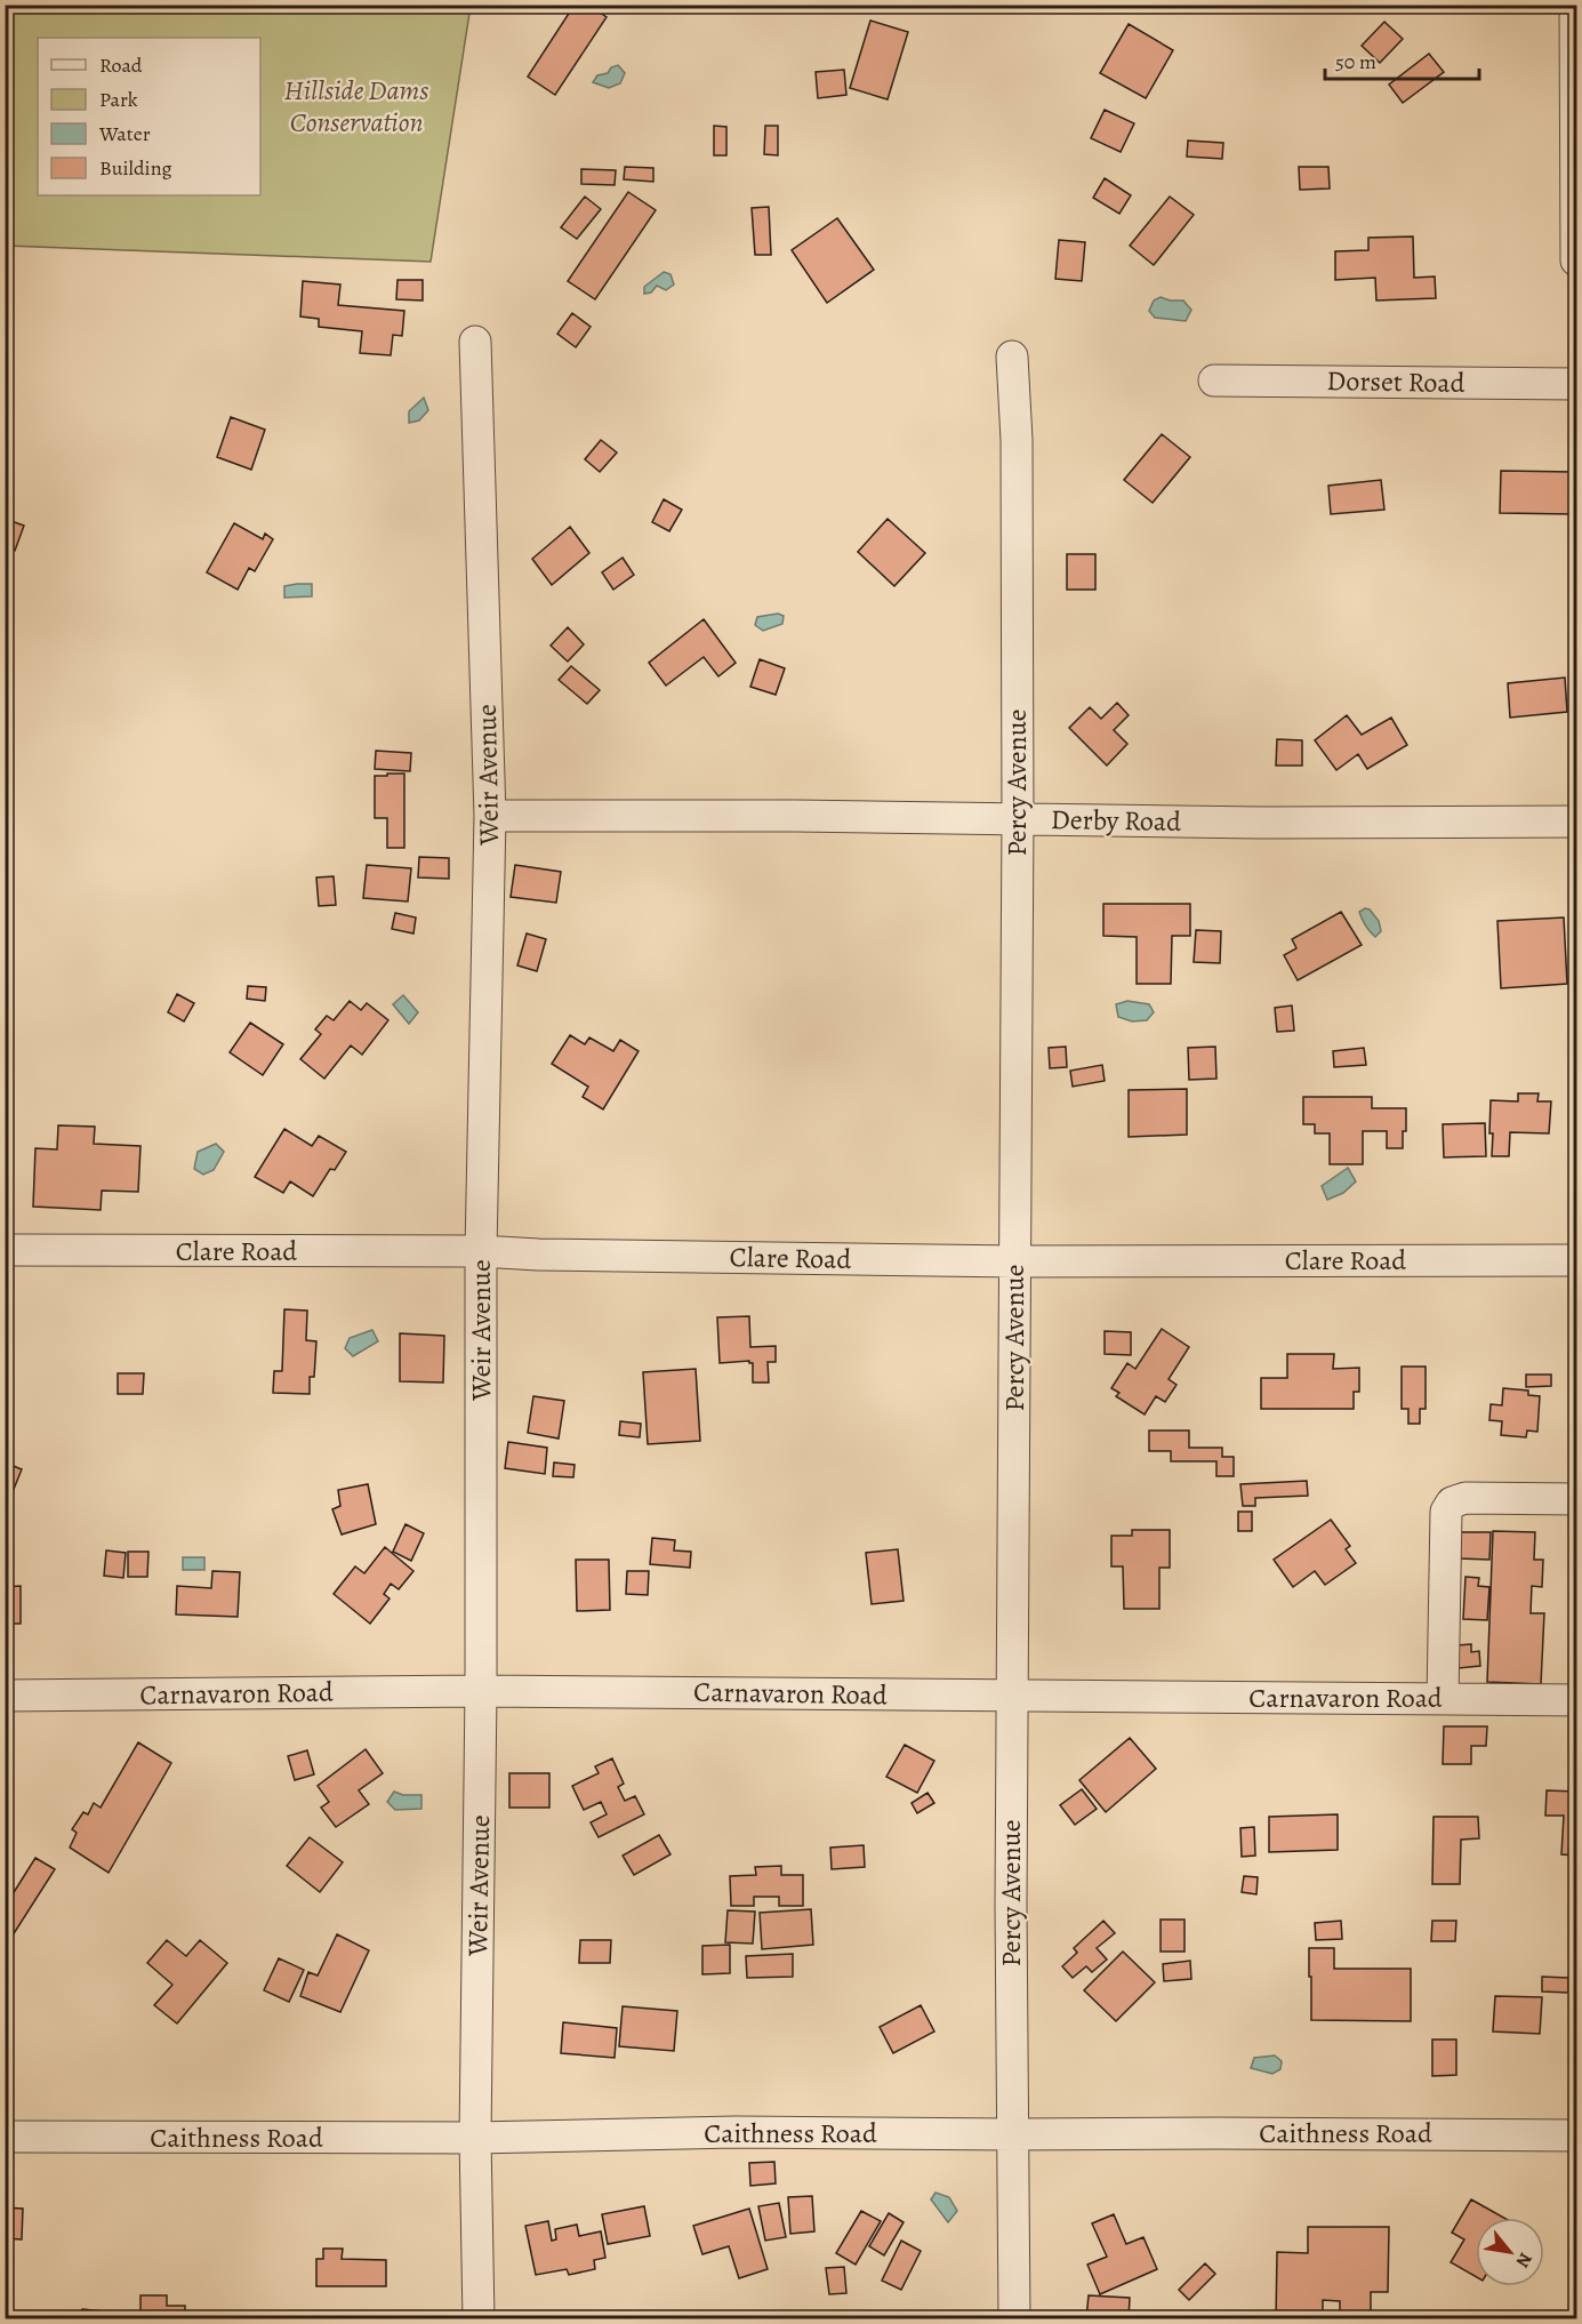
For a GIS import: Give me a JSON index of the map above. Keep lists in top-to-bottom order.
{
  "streets": {
    "street": [
      "Dorset Road",
      "Weir Avenue",
      "Percy Avenue",
      "Derby Road",
      "Clare Road",
      "Carnavaron Road",
      "Caithness Road"
    ]
  },
  "crossings": [
    ["Weir Avenue", "Derby Road"],
    ["Weir Avenue", "Clare Road"],
    ["Weir Avenue", "Carnavaron Road"],
    ["Weir Avenue", "Caithness Road"],
    ["Percy Avenue", "Derby Road"],
    ["Percy Avenue", "Clare Road"],
    ["Percy Avenue", "Carnavaron Road"],
    ["Percy Avenue", "Caithness Road"]
  ],
  "parks": ["Hillside Dams Conservation"],
  "legend": [
    "Road",
    "Park",
    "Water",
    "Building"
  ],
  "scale_bar": "50 m",
  "north": "bottom right"
}
